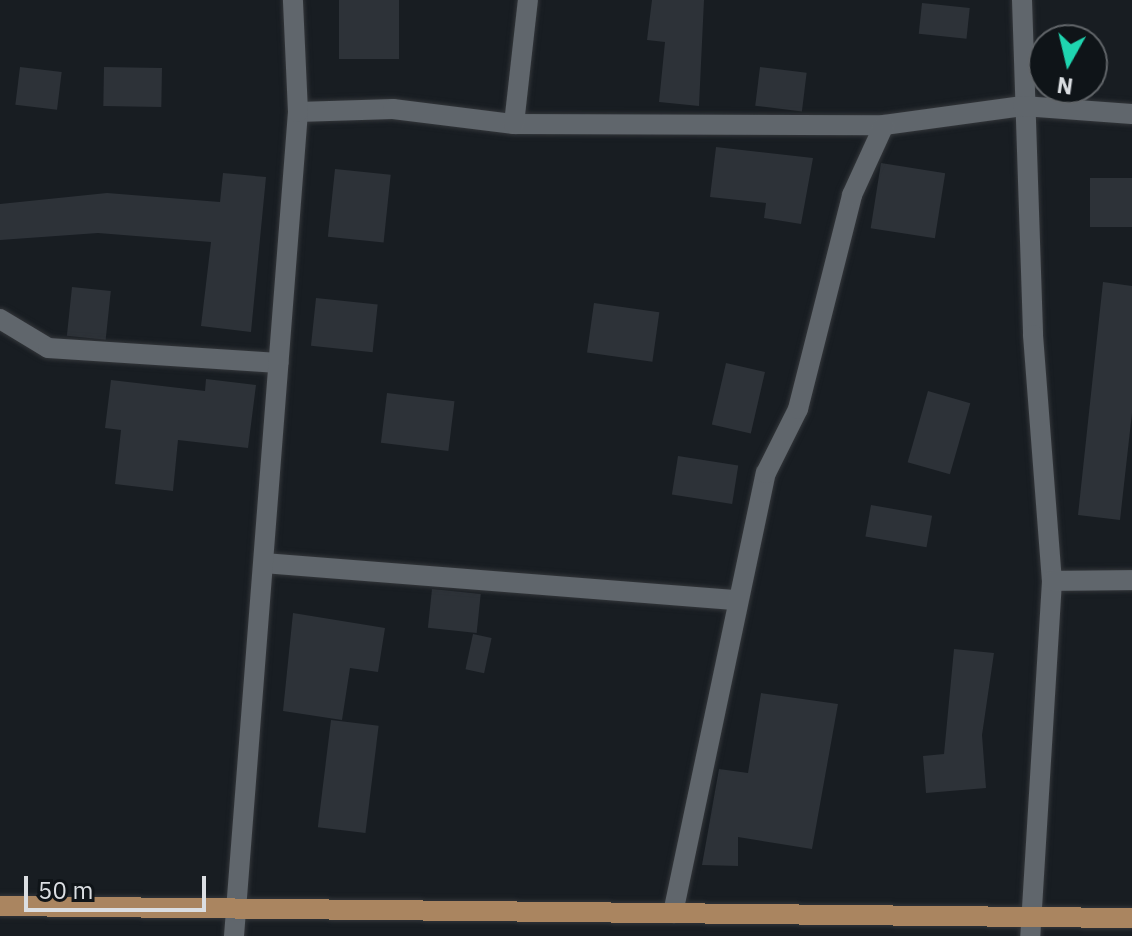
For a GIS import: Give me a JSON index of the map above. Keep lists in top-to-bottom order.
{
  "scale_bar": "50 m",
  "north": "bottom"
}
